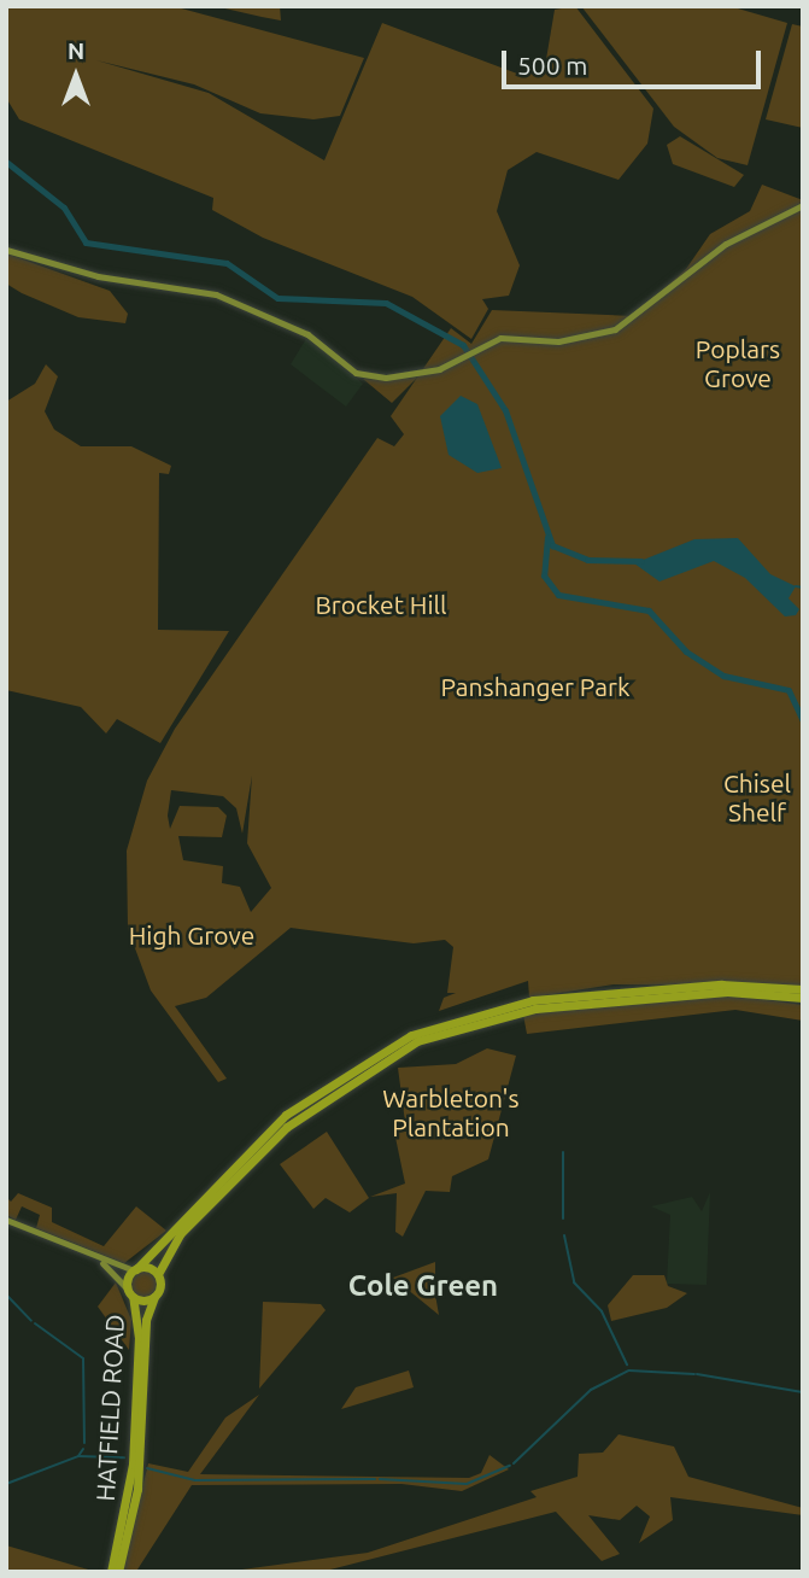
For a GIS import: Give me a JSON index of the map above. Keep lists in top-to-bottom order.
{
  "streets": {
    "highway": ["HATFIELD ROAD"]
  },
  "districts": ["Cole Green"],
  "parks": [
    "Poplars Grove",
    "Brocket Hill",
    "Panshanger Park",
    "Chisel Shelf",
    "High Grove",
    "Warbleton's Plantation"
  ],
  "scale_bar": "500 m",
  "north": "top"
}
